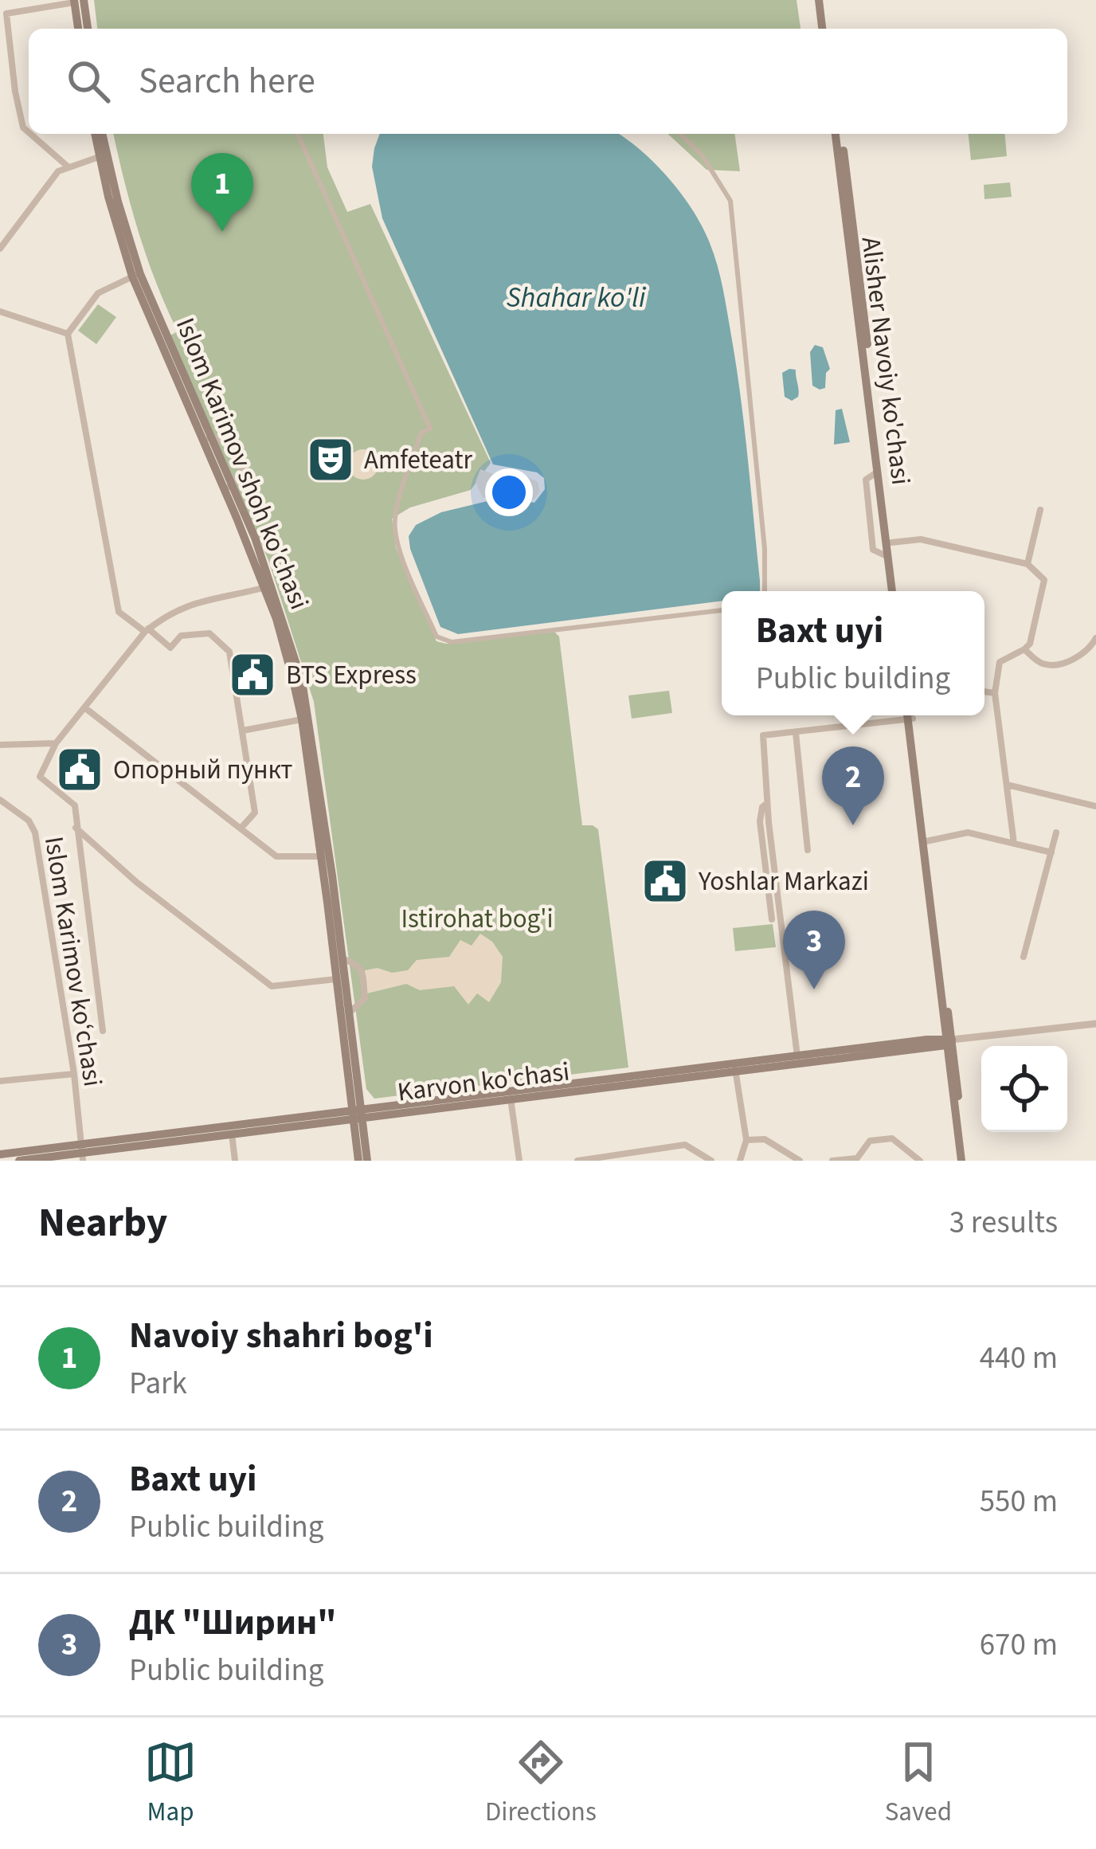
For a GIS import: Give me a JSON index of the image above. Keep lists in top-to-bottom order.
{
  "streets": {
    "main road": ["Alisher Navoiy ko'chasi", "Islom Karimov shoh ko'chasi", "Karvon ko'chasi"],
    "street": ["Islom Karimov ko‘chasi"]
  },
  "crossings": [
    ["Islom Karimov shoh ko'chasi", "Karvon ko'chasi"],
    ["Islom Karimov ko‘chasi", "Karvon ko'chasi"]
  ],
  "water": ["Shahar ko'li"],
  "parks": ["Istirohat bog'i"],
  "places": {
    "theatre": ["Amfeteatr"],
    "public building": ["BTS Express", "Опорный пункт", "Yoshlar Markazi"]
  },
  "page": {
    "search": "Search here",
    "pins": ["1", "2", "3"],
    "popup": ["Baxt uyi", "Public building"],
    "heading": ["Nearby", "3 results"],
    "list": [
      {
        "mark": "1",
        "name": "Navoiy shahri bog'i",
        "note": "Park",
        "value": "440 m"
      },
      {
        "mark": "2",
        "name": "Baxt uyi",
        "note": "Public building",
        "value": "550 m"
      },
      {
        "mark": "3",
        "name": "ДК \"Ширин\"",
        "note": "Public building",
        "value": "670 m"
      }
    ],
    "nav": ["Map", "Directions", "Saved"]
  }
}
